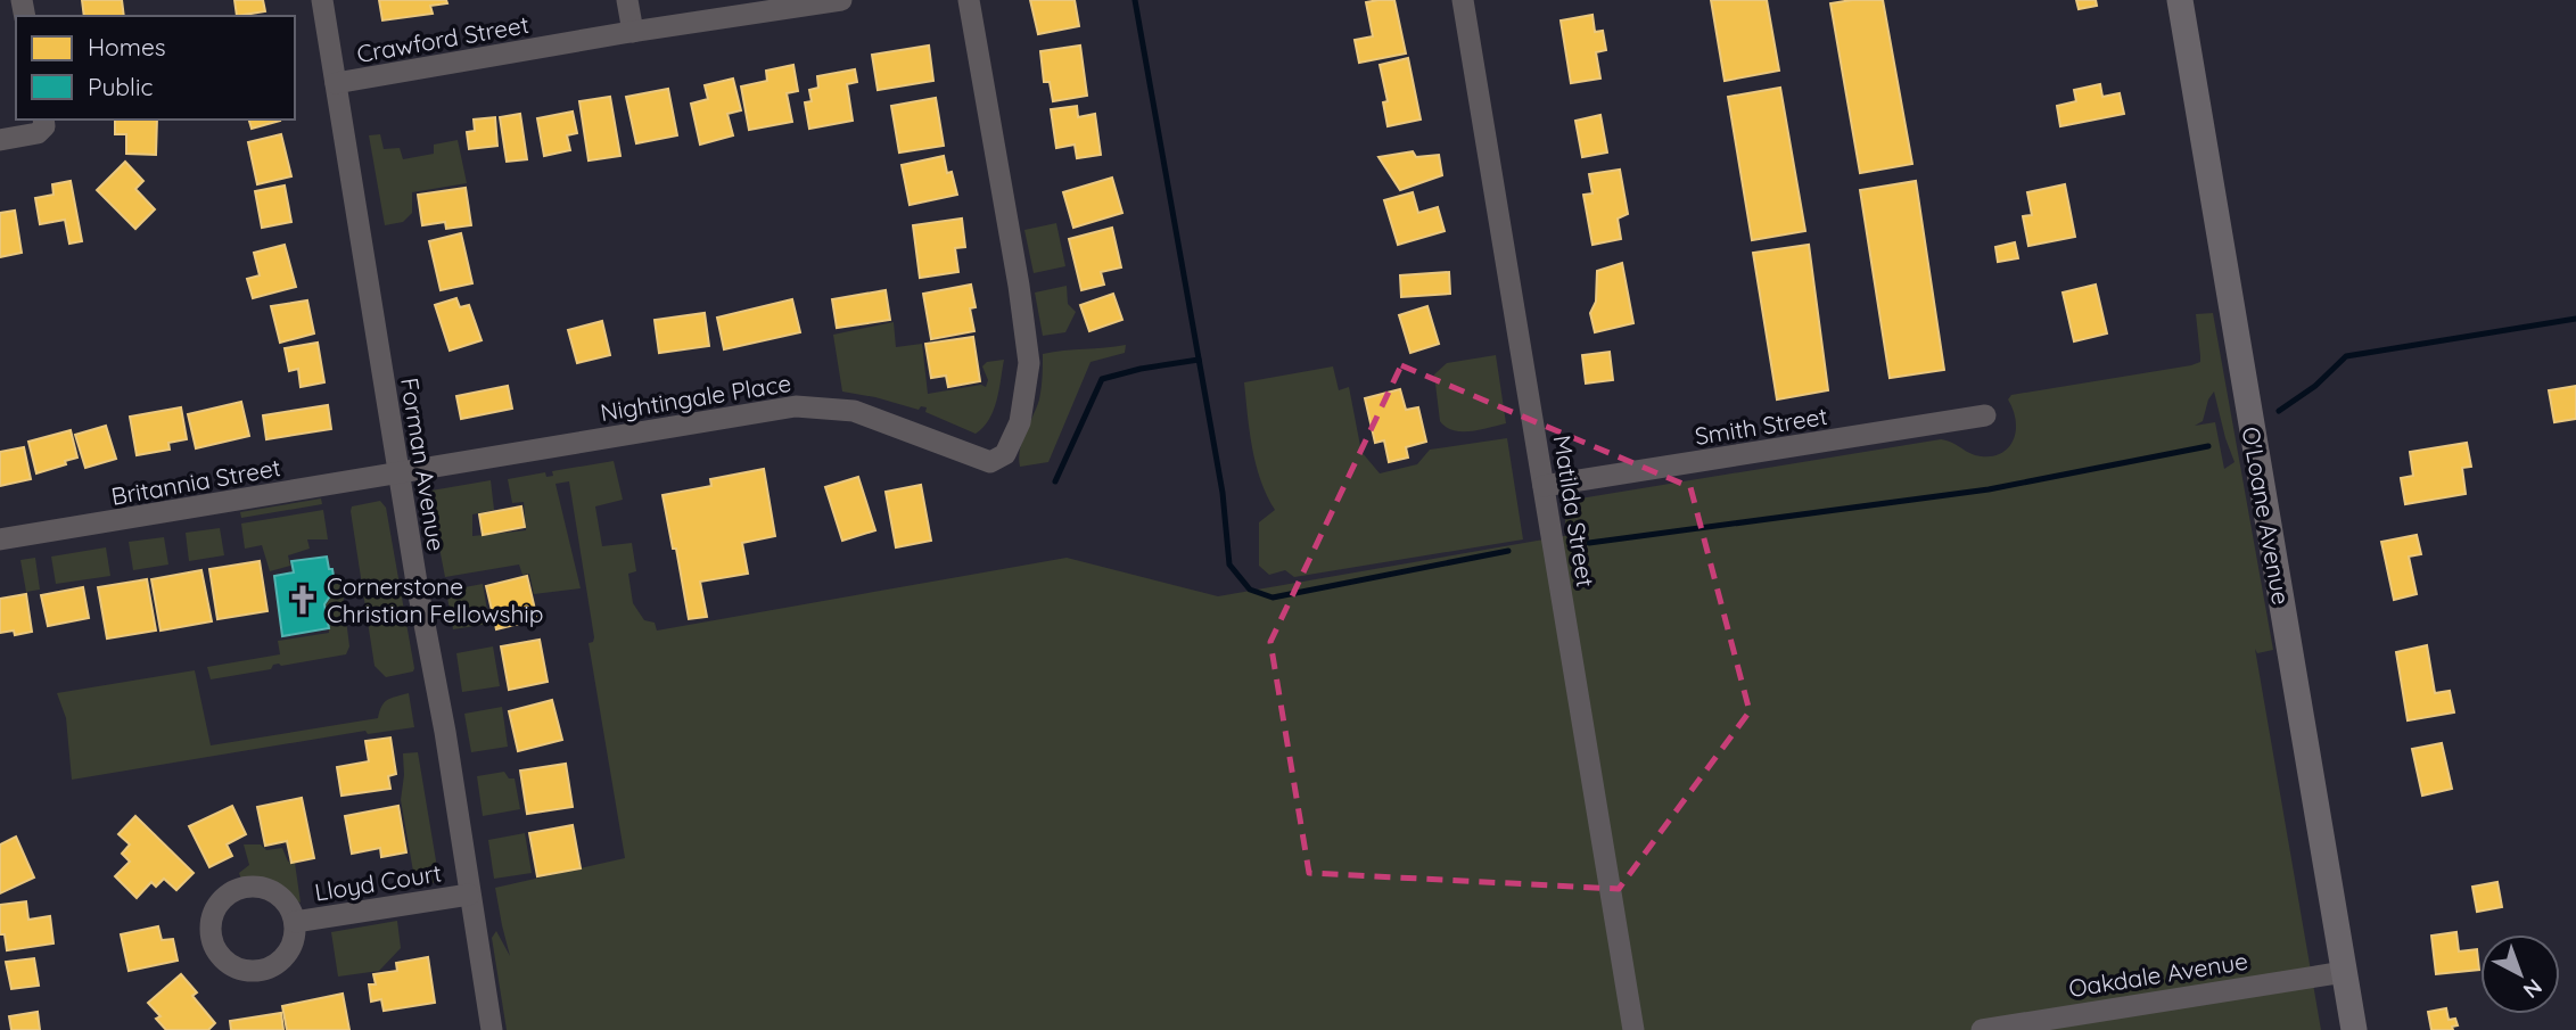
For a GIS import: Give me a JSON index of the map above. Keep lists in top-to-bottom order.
{
  "streets": {
    "main road": ["O'Loane Avenue"],
    "street": [
      "Crawford Street",
      "Nightingale Place",
      "Smith Street",
      "Forman Avenue",
      "Britannia Street",
      "Matilda Street",
      "Lloyd Court",
      "Oakdale Avenue"
    ]
  },
  "crossings": [
    ["Crawford Street", "Forman Avenue"],
    ["Nightingale Place", "Forman Avenue"],
    ["Nightingale Place", "Britannia Street"],
    ["Smith Street", "Matilda Street"],
    ["Forman Avenue", "Britannia Street"],
    ["Forman Avenue", "Lloyd Court"],
    ["O'Loane Avenue", "Oakdale Avenue"]
  ],
  "places": {
    "church": ["Cornerstone Christian Fellowship"]
  },
  "legend": ["Homes", "Public"],
  "north": "bottom right"
}
